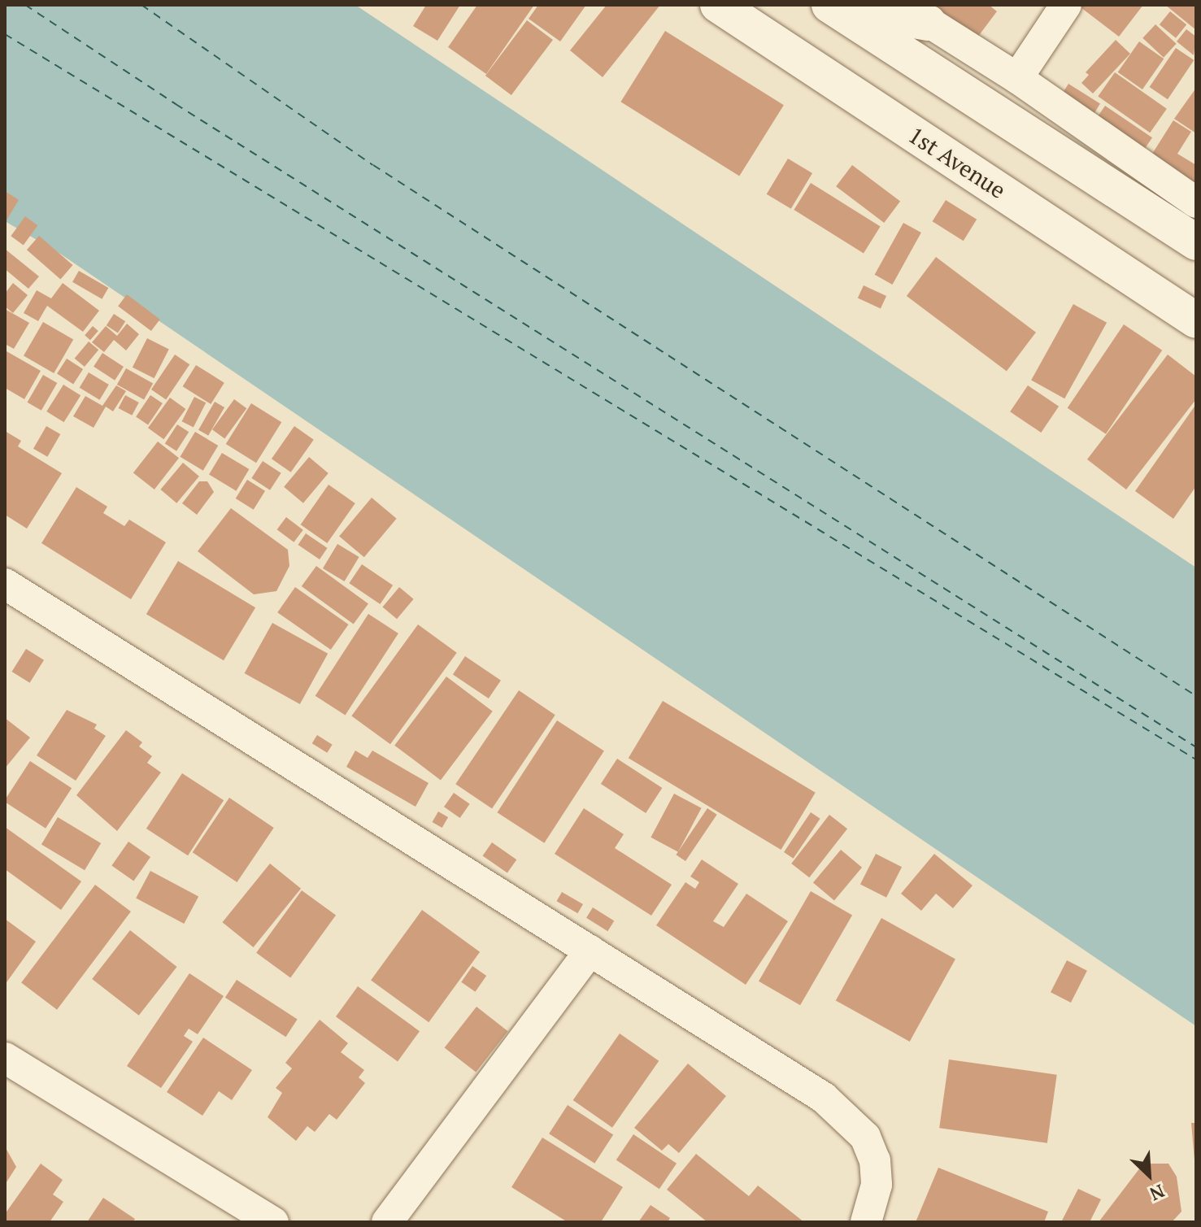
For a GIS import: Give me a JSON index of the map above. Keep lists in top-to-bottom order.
{
  "streets": {
    "main road": ["1st Avenue"]
  },
  "north": "bottom right"
}
